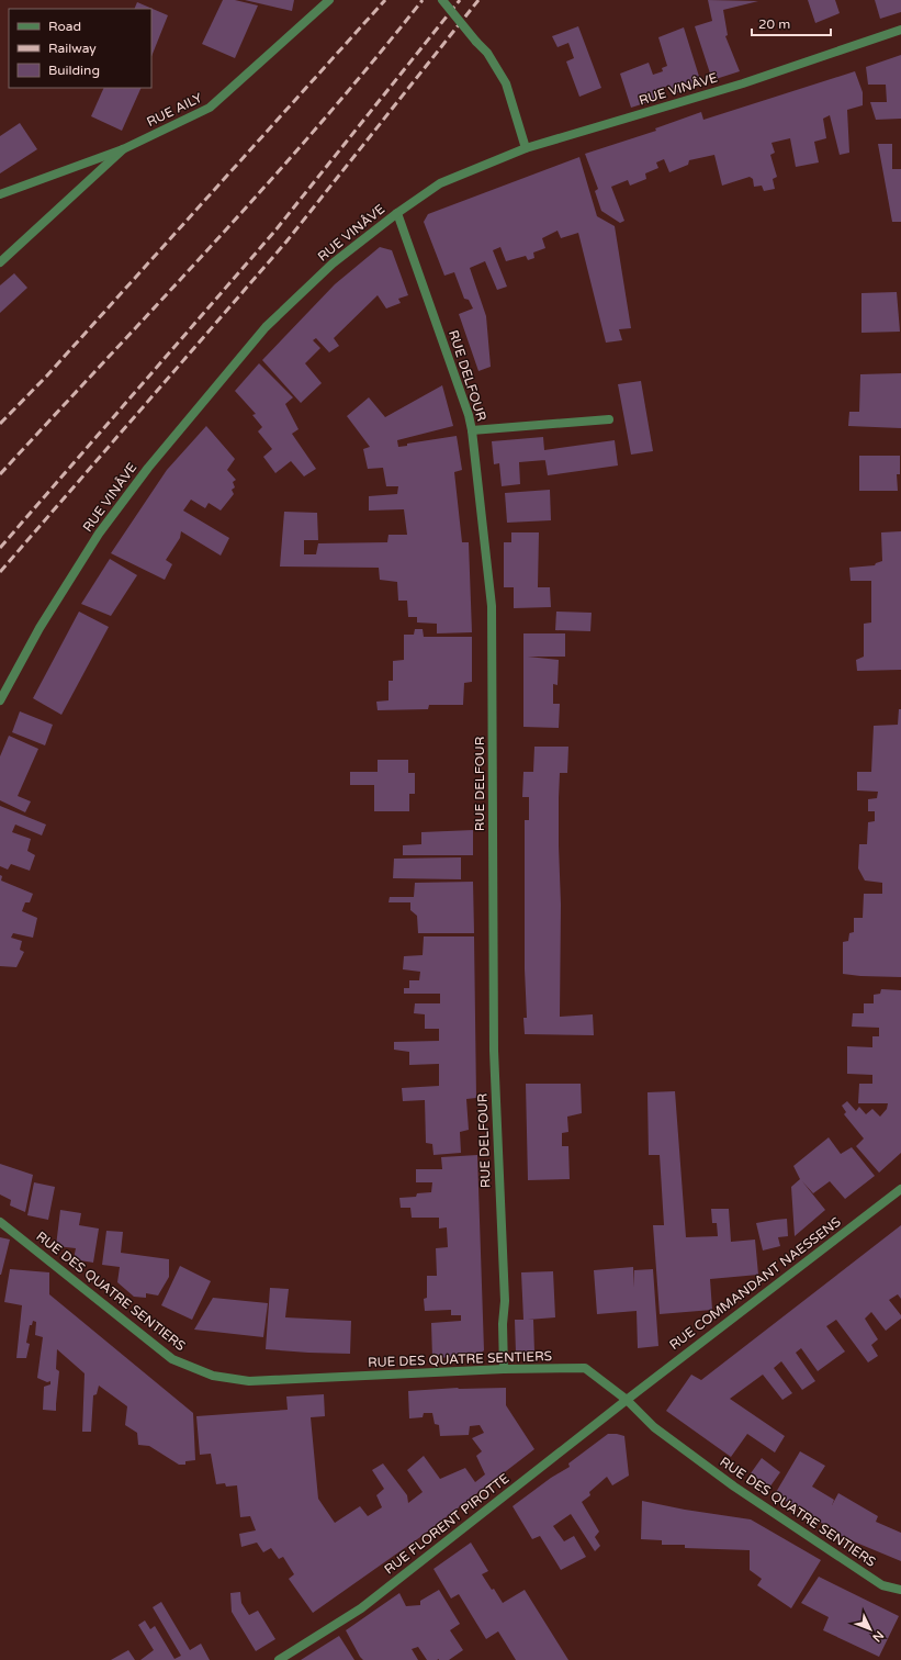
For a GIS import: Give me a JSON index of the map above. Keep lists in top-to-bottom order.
{
  "streets": {
    "street": [
      "RUE VINÂVE",
      "RUE AILY",
      "RUE DELFOUR",
      "RUE COMMANDANT NAESSENS",
      "RUE DES QUATRE SENTIERS",
      "RUE FLORENT PIROTTE"
    ]
  },
  "crossings": [
    ["RUE VINÂVE", "RUE DELFOUR"],
    ["RUE DELFOUR", "RUE DES QUATRE SENTIERS"],
    ["RUE COMMANDANT NAESSENS", "RUE DES QUATRE SENTIERS"],
    ["RUE COMMANDANT NAESSENS", "RUE FLORENT PIROTTE"],
    ["RUE DES QUATRE SENTIERS", "RUE FLORENT PIROTTE"]
  ],
  "legend": ["Road", "Railway", "Building"],
  "scale_bar": "20 m",
  "north": "bottom right"
}
